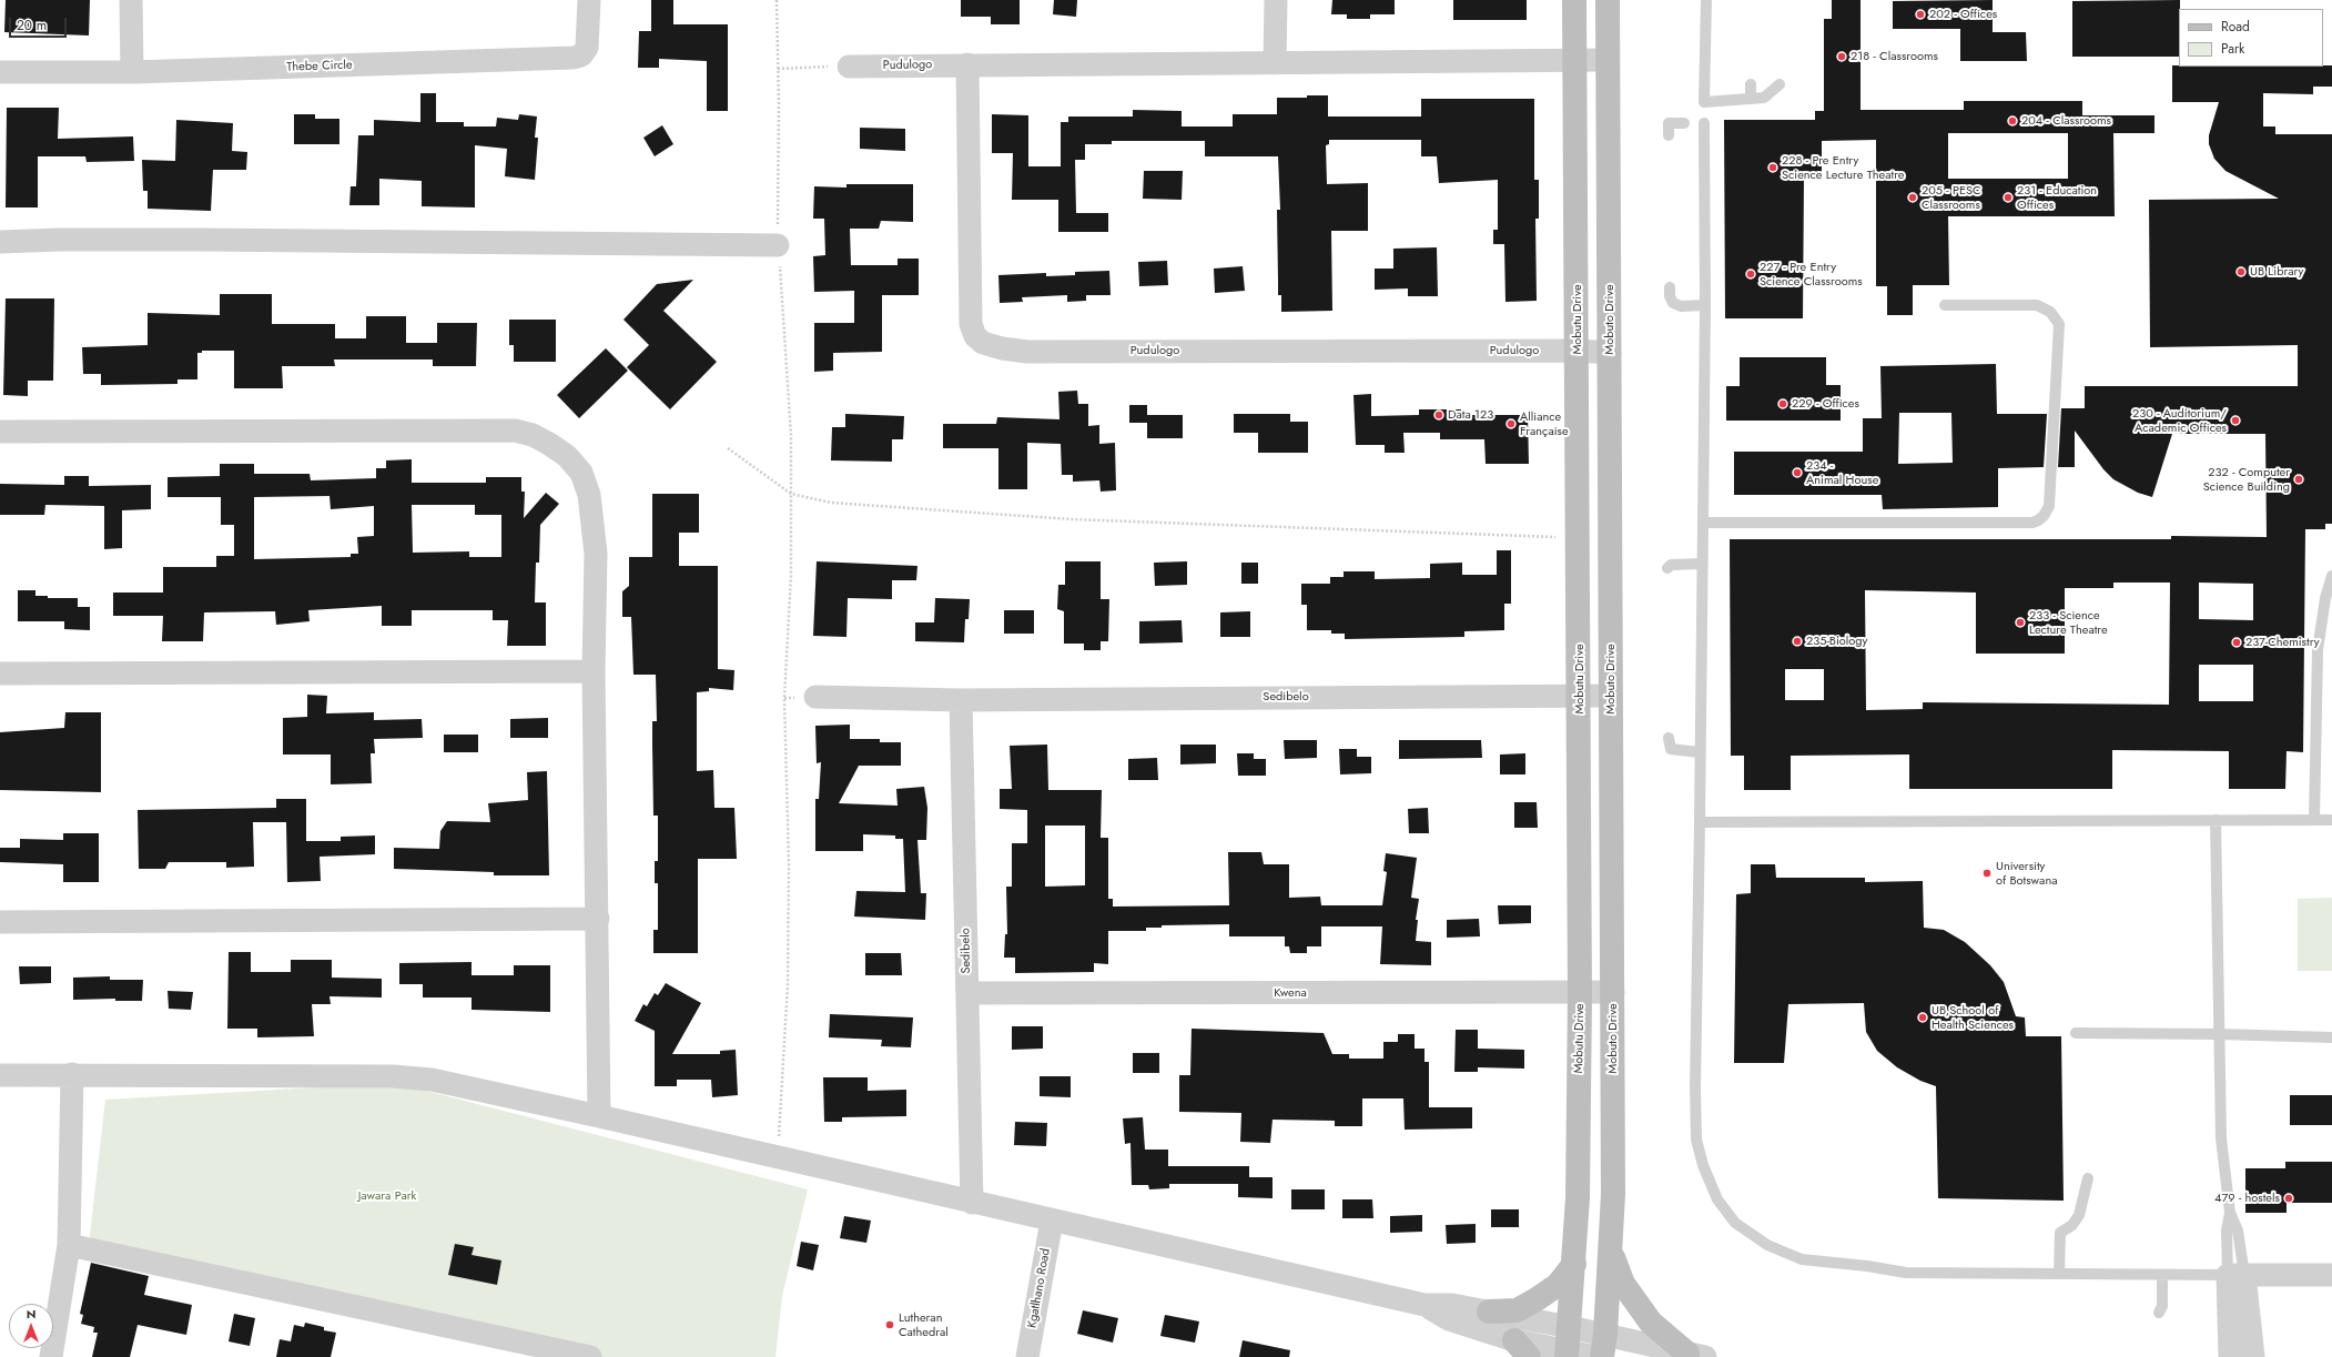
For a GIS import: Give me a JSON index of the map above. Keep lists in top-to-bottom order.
{
  "streets": {
    "main road": ["Mobutu Drive", "Mobuto Drive"],
    "street": [
      "Pudulogo",
      "Thebe Circle",
      "Sedibelo",
      "Kwena",
      "Kgatlhano Road"
    ]
  },
  "crossings": [
    ["Pudulogo", "Mobutu Drive"],
    ["Pudulogo", "Mobuto Drive"],
    ["Mobutu Drive", "Sedibelo"],
    ["Mobutu Drive", "Kwena"],
    ["Mobuto Drive", "Sedibelo"],
    ["Mobuto Drive", "Kwena"],
    ["Sedibelo", "Kwena"]
  ],
  "parks": ["Jawara Park"],
  "places": [
    "202 - Offices",
    "218 - Classrooms",
    "204 - Classrooms",
    "228 - Pre Entry Science Lecture Theatre",
    "205 - PESC Classrooms",
    "231 - Education Offices",
    "UB Library",
    "227 - Pre Entry Science Classrooms",
    "229 - Offices",
    "Data 123",
    "230 - Auditorium/ Academic Offices",
    "Alliance Française",
    "234 - Animal House",
    "232 - Computer Science Building",
    "233 - Science Lecture Theatre",
    "235-Biology",
    "237-Chemistry",
    "University of Botswana",
    "UB,School of Health Sciences",
    "479 - hostels",
    "Lutheran Cathedral"
  ],
  "legend": ["Road", "Park"],
  "scale_bar": "20 m",
  "north": "top"
}
